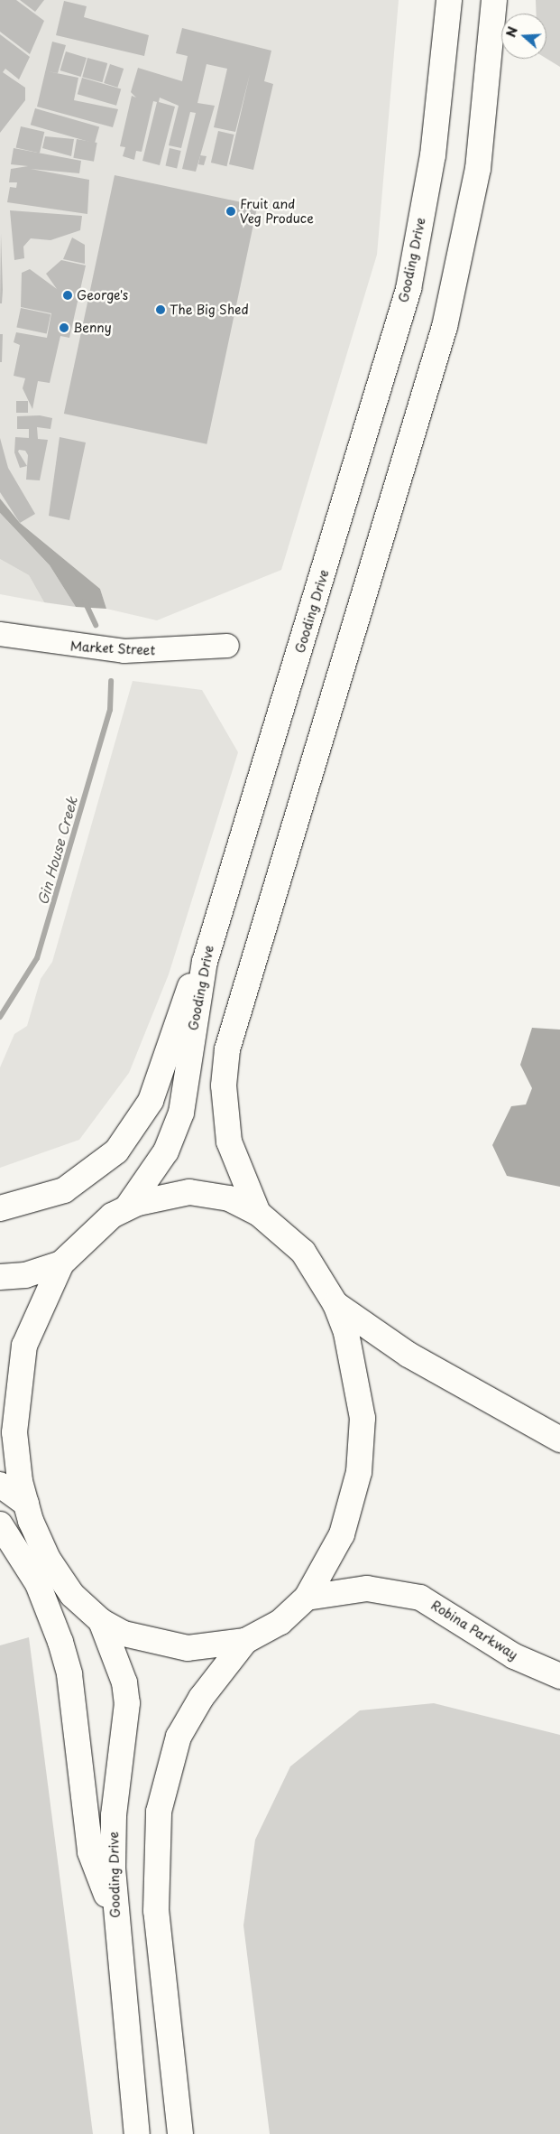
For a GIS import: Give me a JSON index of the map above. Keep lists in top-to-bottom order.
{
  "streets": {
    "main road": ["Gooding Drive", "Robina Parkway"],
    "street": ["Market Street"]
  },
  "water": ["Gin House Creek"],
  "places": [
    "Fruit and Veg Produce",
    "George's",
    "The Big Shed",
    "Benny"
  ],
  "north": "left"
}
